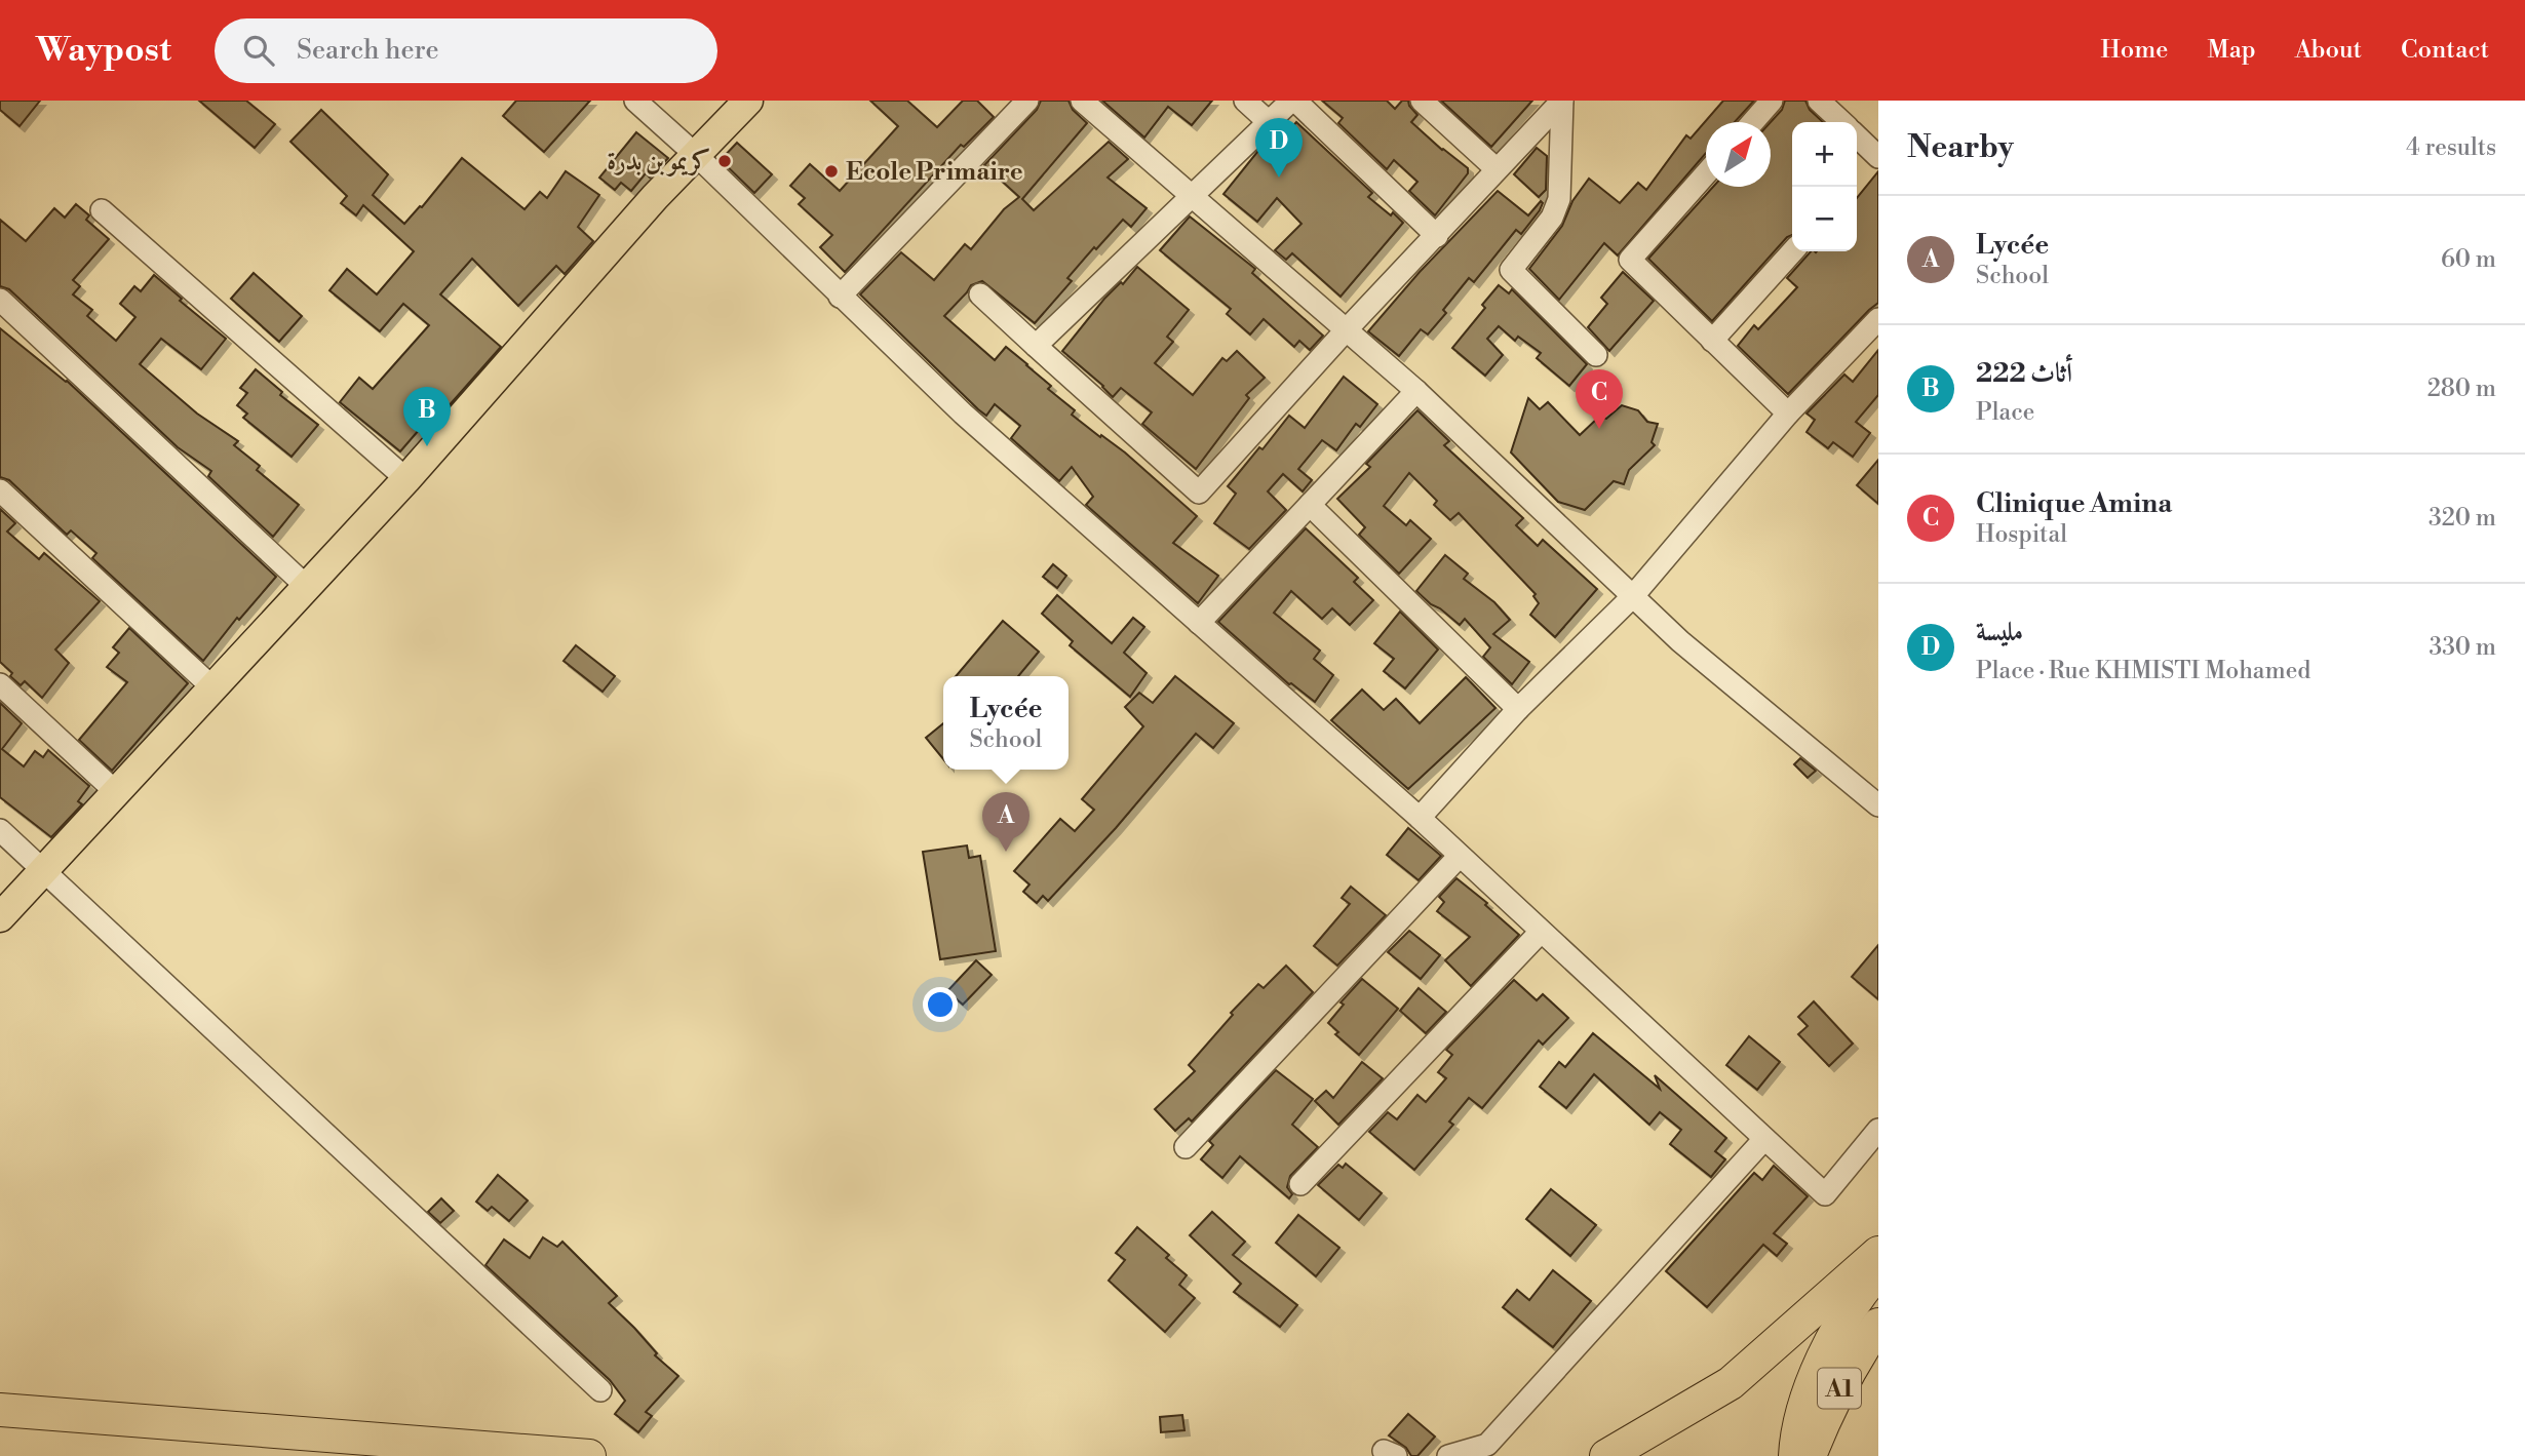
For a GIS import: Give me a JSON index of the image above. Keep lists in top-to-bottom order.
{
  "streets": {
    "highway": ["A1"]
  },
  "places": ["كريمو بن بدرة", "Ecole Primaire"],
  "north": "top right",
  "page": {
    "header": "Waypost",
    "search": "Search here",
    "nav": [
      "Home",
      "Map",
      "About",
      "Contact"
    ],
    "heading": ["Nearby", "4 results"],
    "pins": [
      "D",
      "C",
      "B",
      "A"
    ],
    "map_buttons": ["+", "−"],
    "list": [
      {
        "mark": "A",
        "name": "Lycée",
        "note": "School",
        "value": "60 m"
      },
      {
        "mark": "B",
        "name": "أثاث 222",
        "note": "Place",
        "value": "280 m"
      },
      {
        "mark": "C",
        "name": "Clinique Amina",
        "note": "Hospital",
        "value": "320 m"
      },
      {
        "mark": "D",
        "name": "مليسة",
        "note": "Place · Rue KHMISTI Mohamed",
        "value": "330 m"
      }
    ],
    "popup": ["Lycée", "School"]
  }
}
